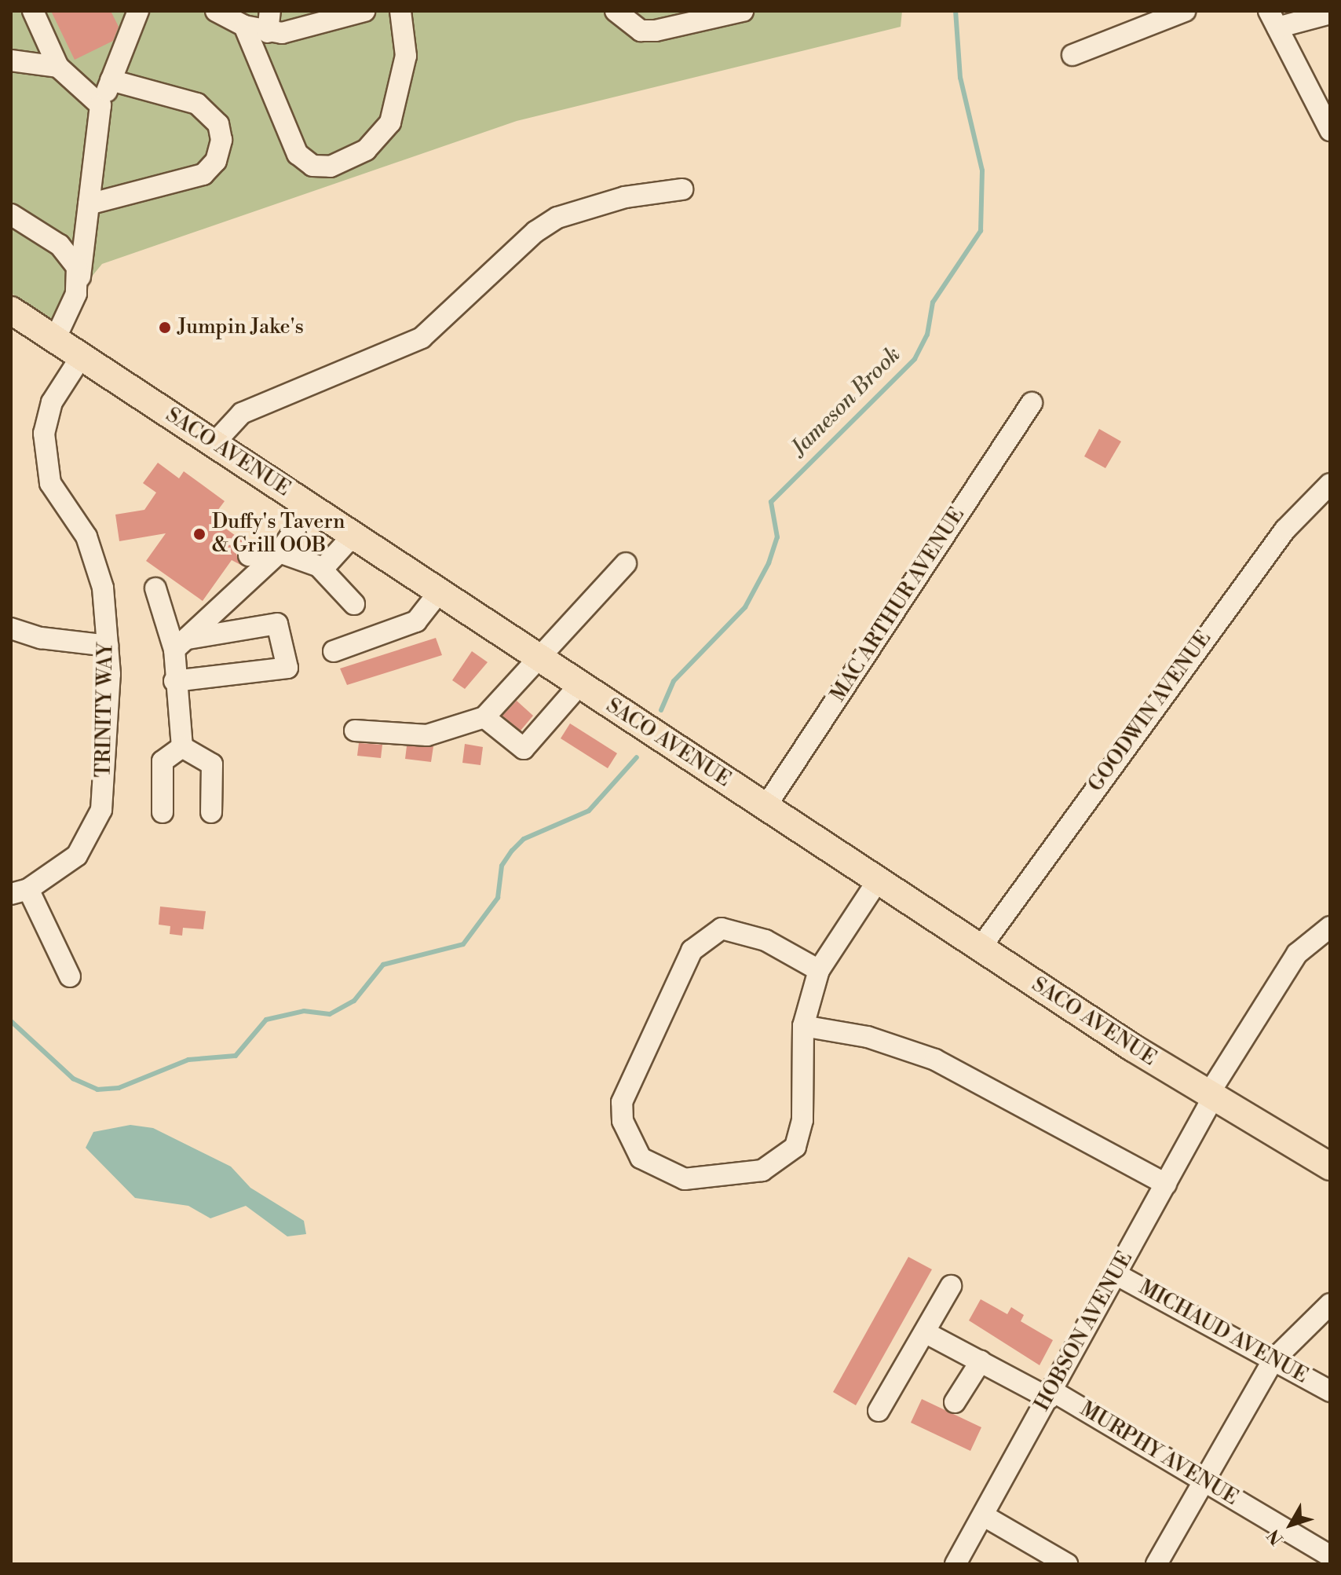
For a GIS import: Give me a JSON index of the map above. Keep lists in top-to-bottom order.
{
  "streets": {
    "main road": ["SACO AVENUE"],
    "street": [
      "MAC ARTHUR AVENUE",
      "TRINITY WAY",
      "GOODWIN AVENUE",
      "HOBSON AVENUE",
      "MICHAUD AVENUE",
      "MURPHY AVENUE"
    ]
  },
  "crossings": [
    ["SACO AVENUE", "MAC ARTHUR AVENUE"],
    ["SACO AVENUE", "TRINITY WAY"],
    ["SACO AVENUE", "GOODWIN AVENUE"],
    ["SACO AVENUE", "HOBSON AVENUE"],
    ["HOBSON AVENUE", "MICHAUD AVENUE"],
    ["HOBSON AVENUE", "MURPHY AVENUE"]
  ],
  "water": ["Jameson Brook"],
  "places": ["Jumpin Jake's", "Duffy's Tavern & Grill OOB"],
  "north": "bottom left"
}
